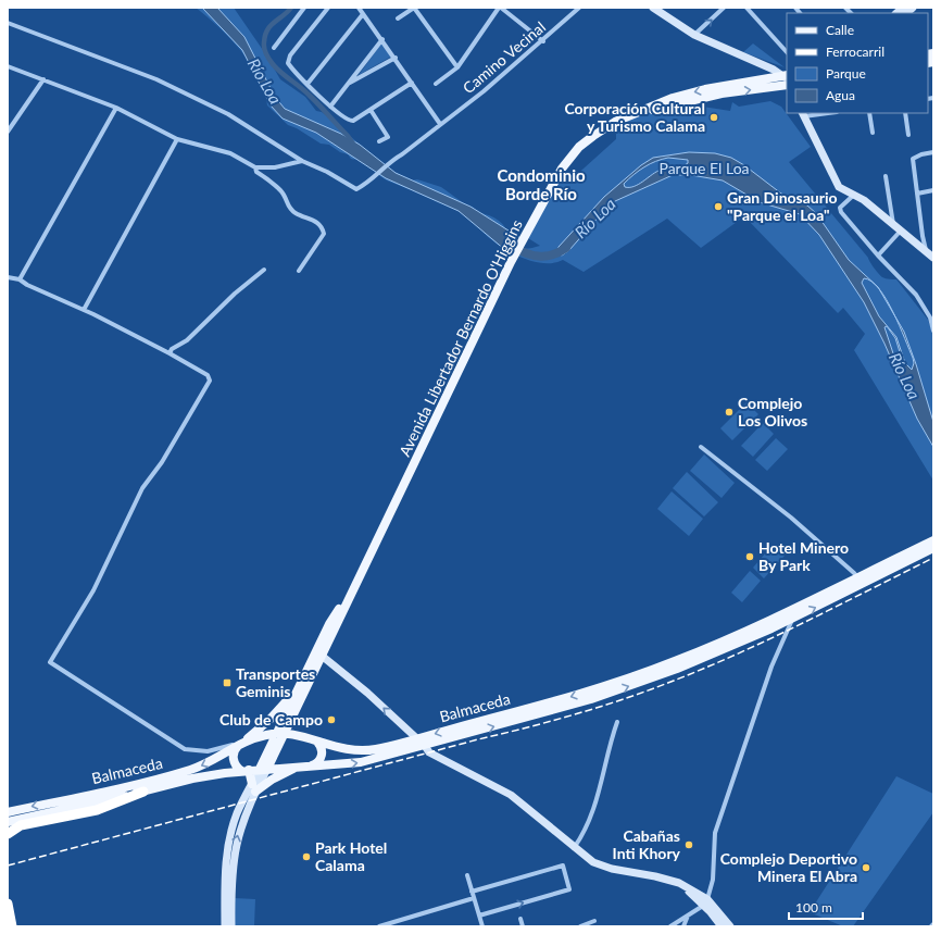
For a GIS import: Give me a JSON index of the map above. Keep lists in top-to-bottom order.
{
  "streets": {
    "main road": ["Avenida Libertador Bernardo O'Higgins", "Balmaceda"],
    "street": ["Camino Vecinal"]
  },
  "crossings": [
    ["Avenida Libertador Bernardo O'Higgins", "Balmaceda"]
  ],
  "districts": ["Condominio Borde Río"],
  "water": ["Río Loa"],
  "parks": ["Parque El Loa"],
  "places": {
    "other": [
      "Corporación Cultural y Turismo Calama",
      "Gran Dinosaurio \"Parque el Loa\"",
      "Complejo Los Olivos",
      "Hotel Minero By Park",
      "Club de Campo",
      "Cabañas Inti Khory",
      "Park Hotel Calama",
      "Complejo Deportivo Minera El Abra"
    ],
    "transit": ["Transportes Geminis"]
  },
  "legend": [
    "Calle",
    "Ferrocarril",
    "Parque",
    "Agua"
  ],
  "scale_bar": "100 m"
}
